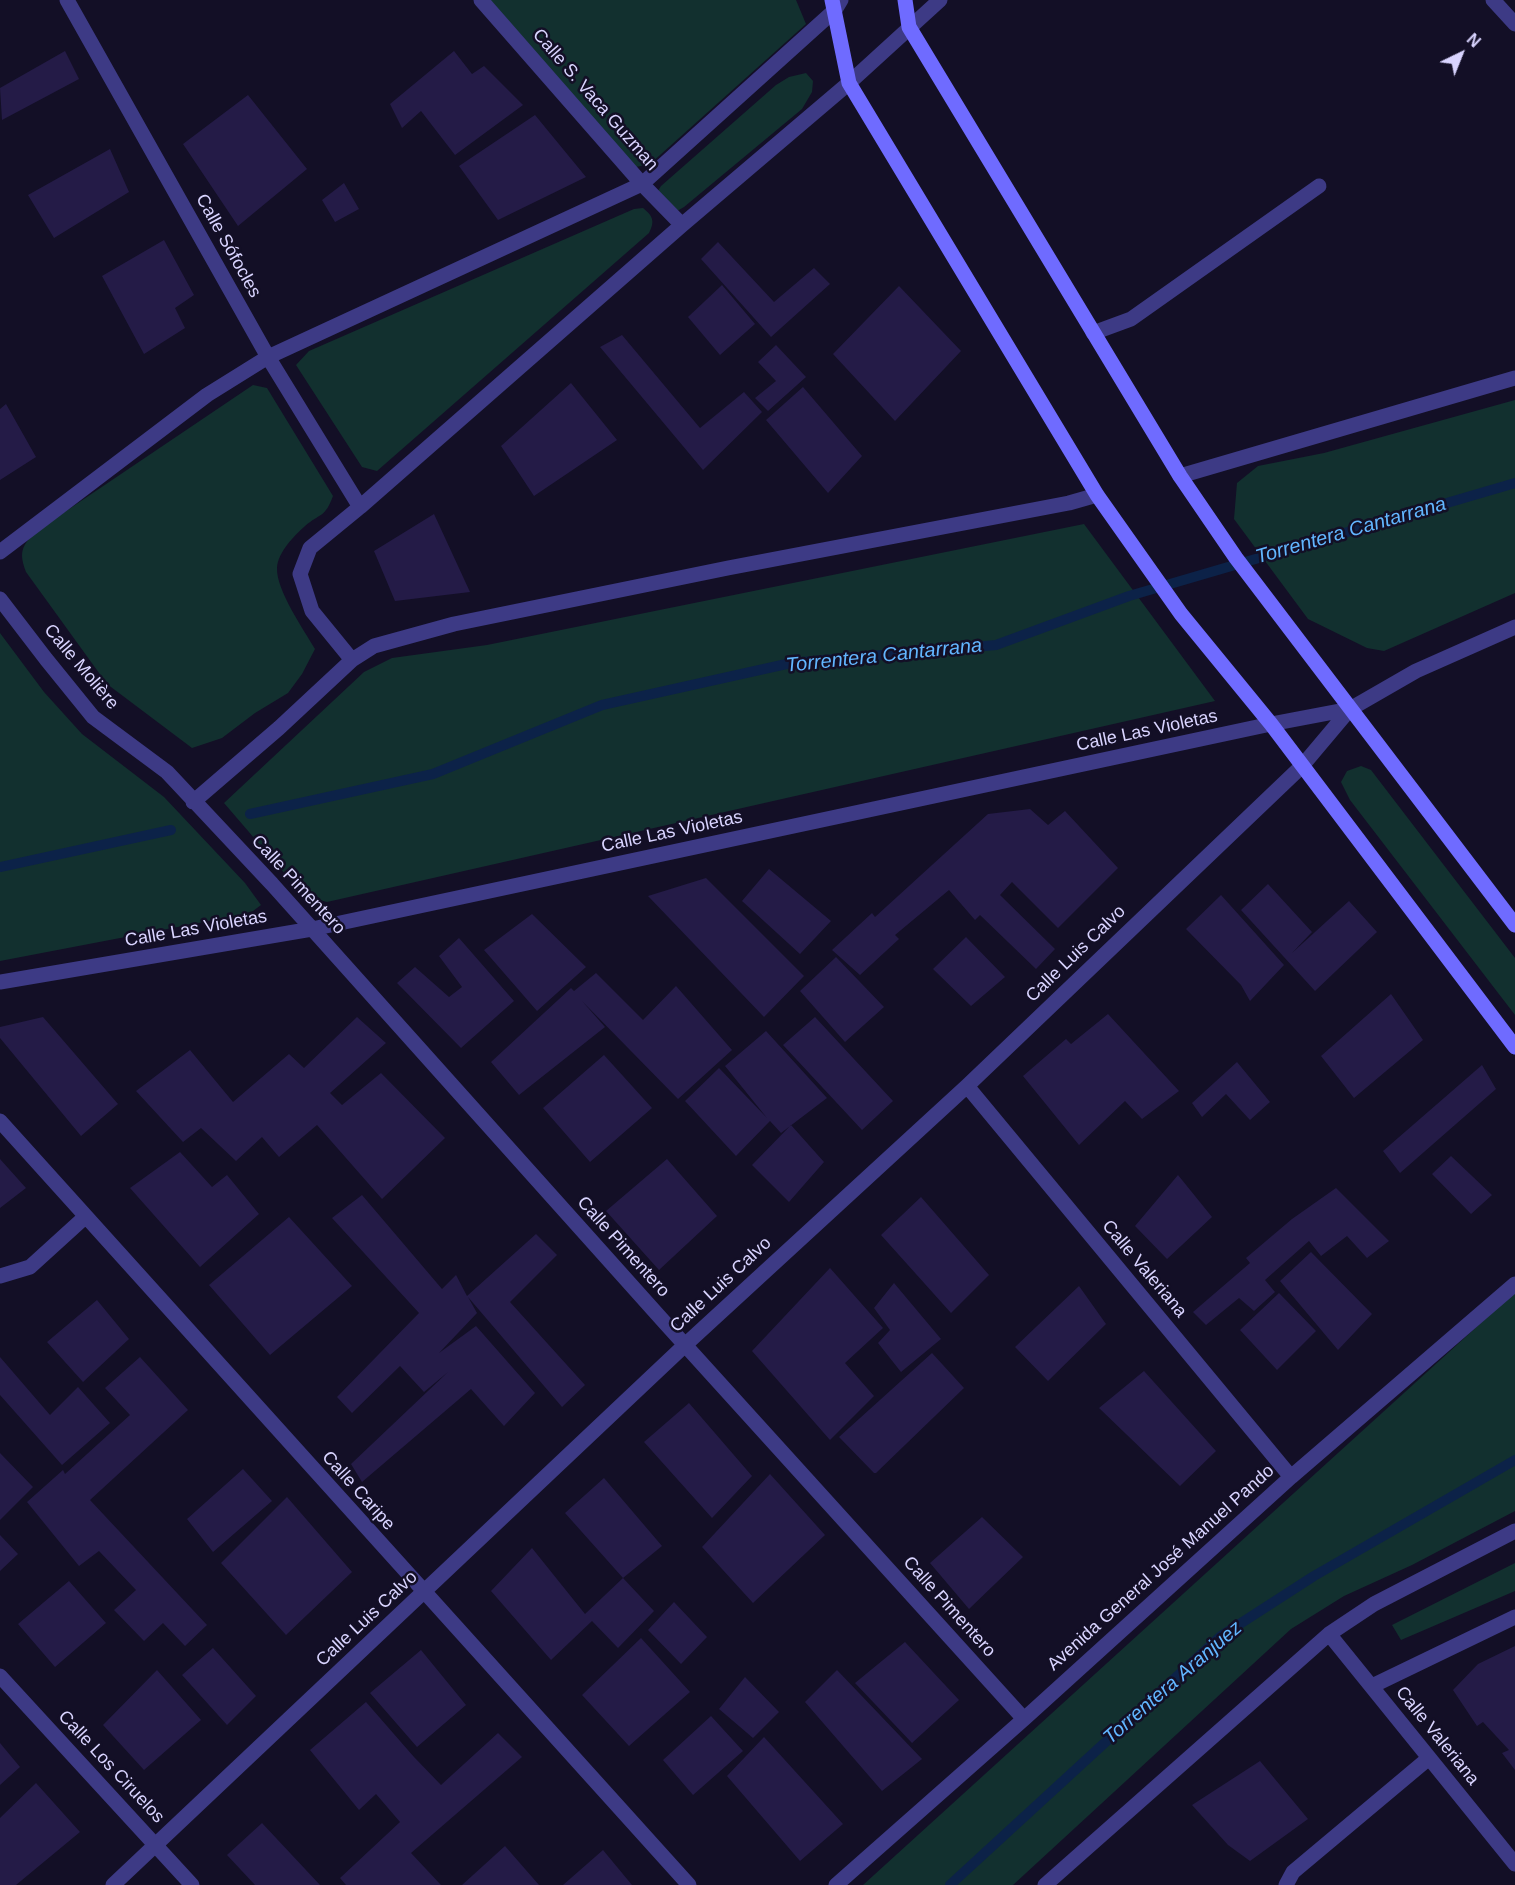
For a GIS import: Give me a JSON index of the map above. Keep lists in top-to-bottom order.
{
  "streets": {
    "street": [
      "Calle S. Vaca Guzman",
      "Calle Sófocles",
      "Calle Molière",
      "Calle Las Violetas",
      "Calle Pimentero",
      "Calle Luis Calvo",
      "Calle Valeriana",
      "Calle Caripe",
      "Avenida General José Manuel Pando",
      "Calle Los Ciruelos"
    ]
  },
  "crossings": [
    ["Calle Molière", "Calle Pimentero"],
    ["Calle Las Violetas", "Calle Pimentero"],
    ["Calle Las Violetas", "Calle Luis Calvo"],
    ["Calle Pimentero", "Calle Luis Calvo"],
    ["Calle Pimentero", "Avenida General José Manuel Pando"],
    ["Calle Luis Calvo", "Calle Valeriana"],
    ["Calle Luis Calvo", "Calle Caripe"],
    ["Calle Luis Calvo", "Calle Los Ciruelos"],
    ["Calle Valeriana", "Avenida General José Manuel Pando"]
  ],
  "water": ["Torrentera Cantarrana", "Torrentera Aranjuez"],
  "north": "top right"
}
